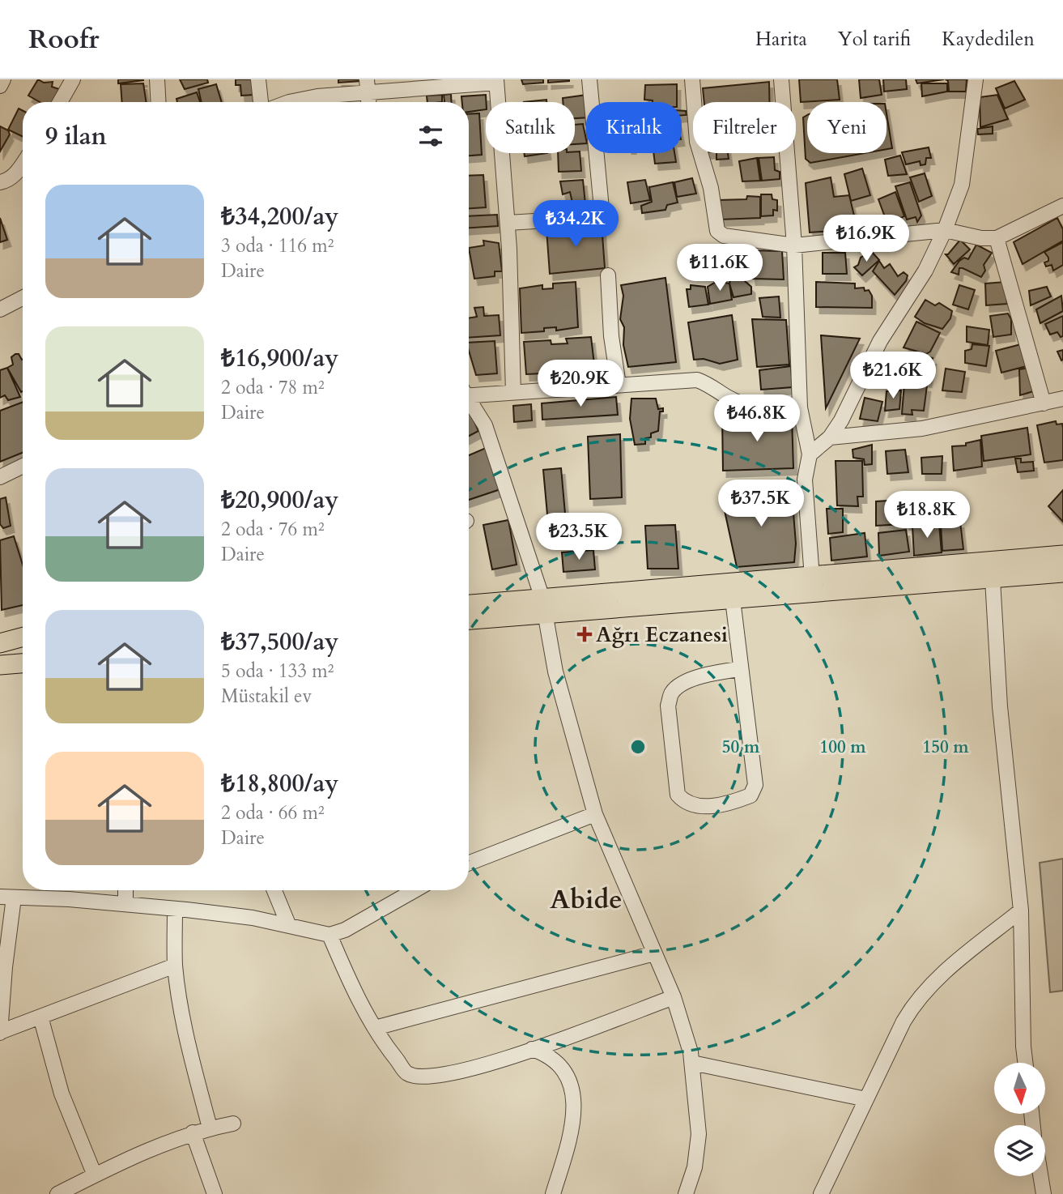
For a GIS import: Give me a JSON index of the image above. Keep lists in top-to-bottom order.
{
  "districts": ["Abide"],
  "places": {
    "health": ["Ağrı Eczanesi"]
  },
  "north": "bottom",
  "page": {
    "header": "Roofr",
    "nav": ["Harita", "Yol tarifi", "Kaydedilen"],
    "chip": [
      "Satılık",
      "Kiralık",
      "Filtreler",
      "Yeni"
    ],
    "heading": "9 ilan",
    "list": [
      {
        "name": "₺34,200/ay",
        "note": "3 oda · 116 m² · Daire"
      },
      {
        "name": "₺16,900/ay",
        "note": "2 oda · 78 m² · Daire"
      },
      {
        "name": "₺20,900/ay",
        "note": "2 oda · 76 m² · Daire"
      },
      {
        "name": "₺37,500/ay",
        "note": "5 oda · 133 m² · Müstakil ev"
      },
      {
        "name": "₺18,800/ay",
        "note": "2 oda · 66 m² · Daire"
      }
    ],
    "price": [
      "₺34.2K",
      "₺16.9K",
      "₺11.6K",
      "₺21.6K",
      "₺20.9K",
      "₺46.8K",
      "₺37.5K",
      "₺18.8K",
      "₺23.5K"
    ]
  },
  "rings": ["50 m", "100 m", "150 m"]
}
